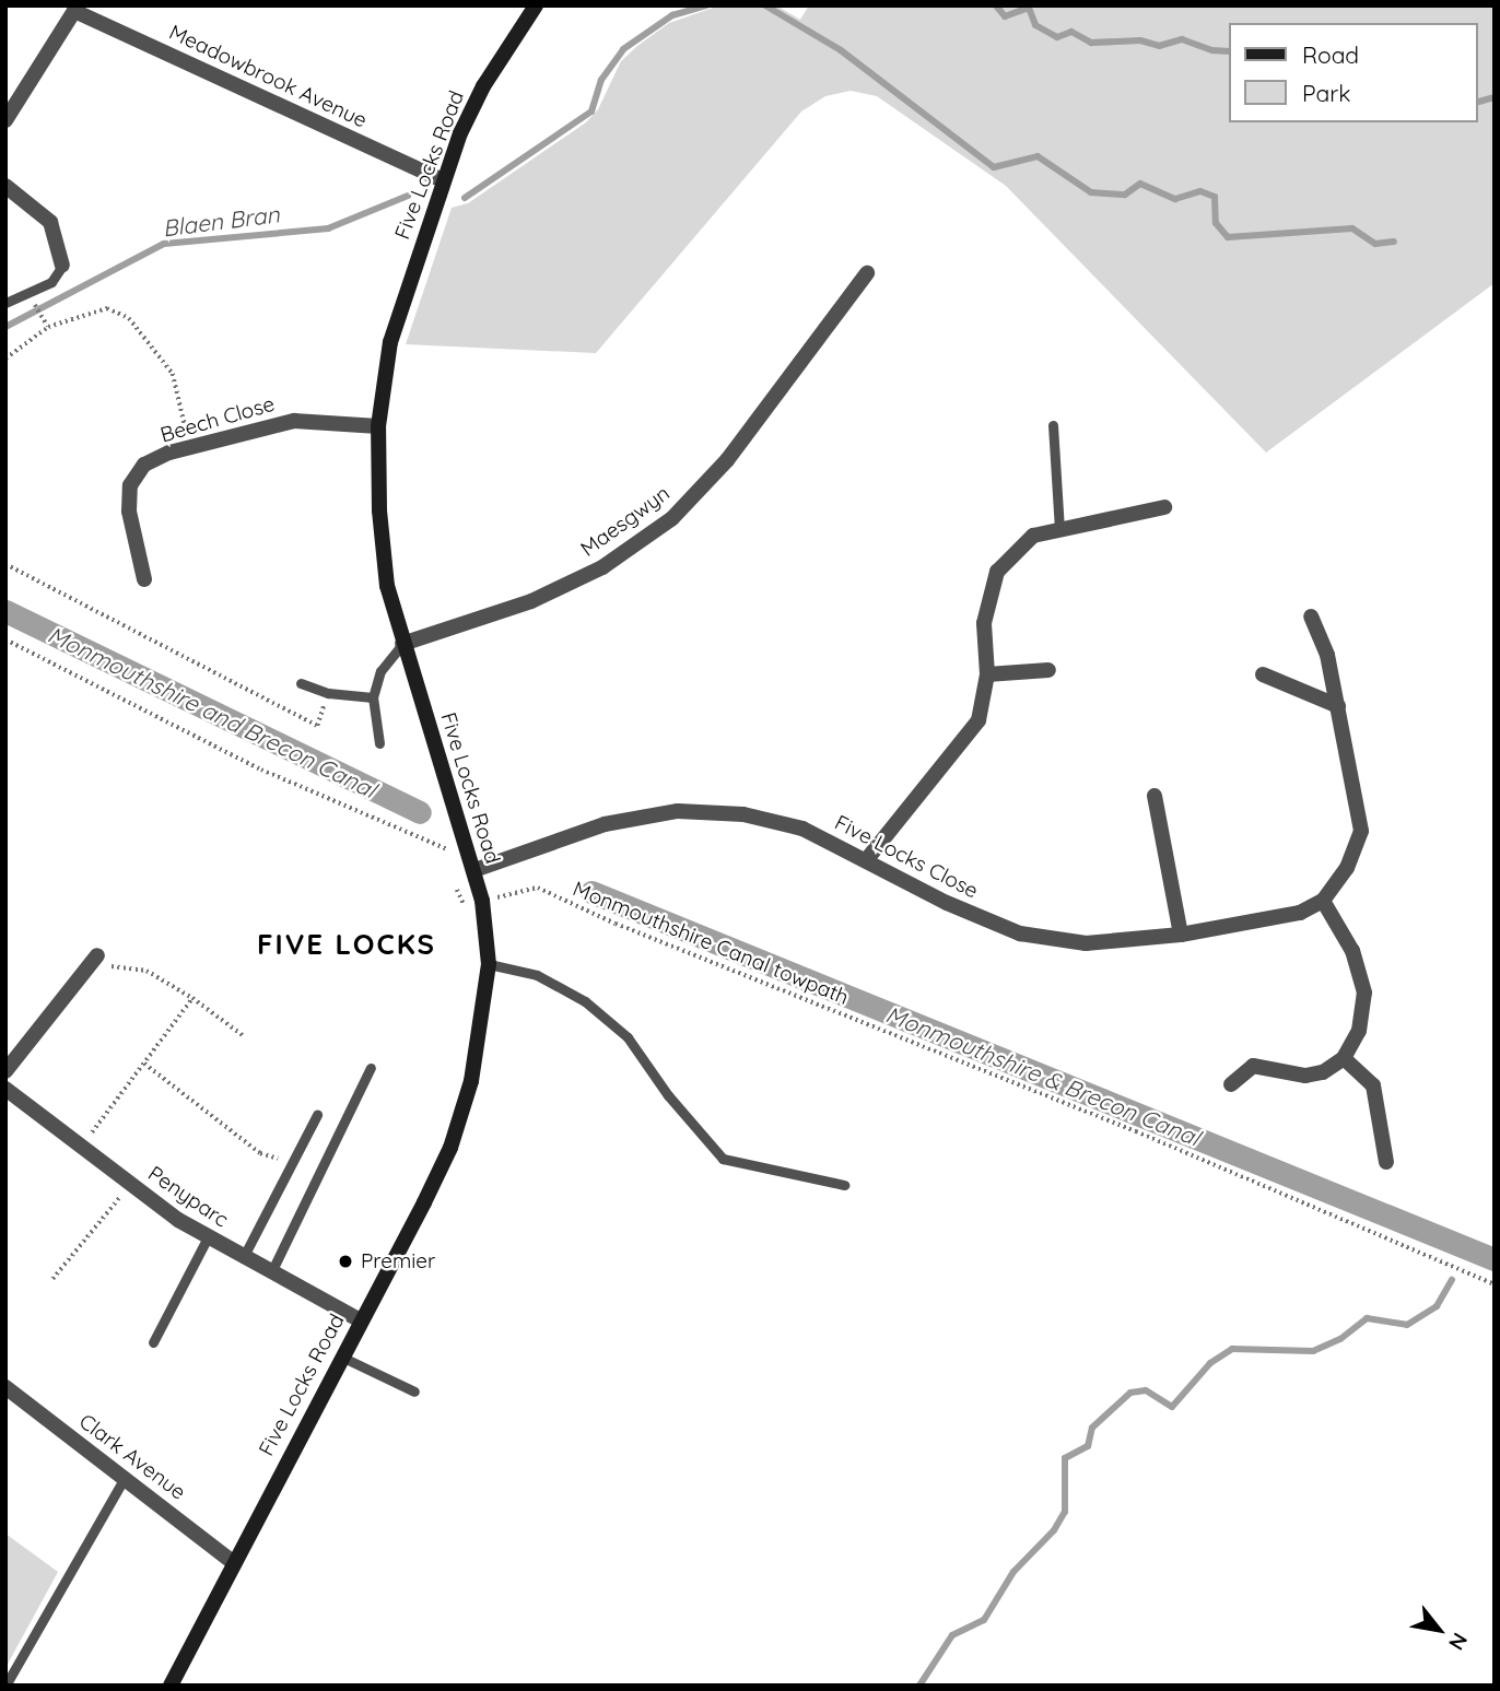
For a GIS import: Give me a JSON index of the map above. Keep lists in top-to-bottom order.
{
  "streets": {
    "street": [
      "Meadowbrook Avenue",
      "Five Locks Road",
      "Beech Close",
      "Maesgwyn",
      "Five Locks Close",
      "Penyparc",
      "Clark Avenue"
    ],
    "path": ["Monmouthshire Canal towpath"]
  },
  "crossings": [
    ["Meadowbrook Avenue", "Five Locks Road"],
    ["Five Locks Road", "Beech Close"],
    ["Five Locks Road", "Maesgwyn"],
    ["Five Locks Road", "Five Locks Close"],
    ["Five Locks Road", "Monmouthshire Canal towpath"],
    ["Five Locks Road", "Penyparc"],
    ["Five Locks Road", "Clark Avenue"]
  ],
  "districts": ["FIVE LOCKS"],
  "water": ["Blaen Bran", "Monmouthshire and Brecon Canal", "Monmouthshire & Brecon Canal"],
  "places": ["Premier"],
  "legend": ["Road", "Park"],
  "north": "bottom right"
}
